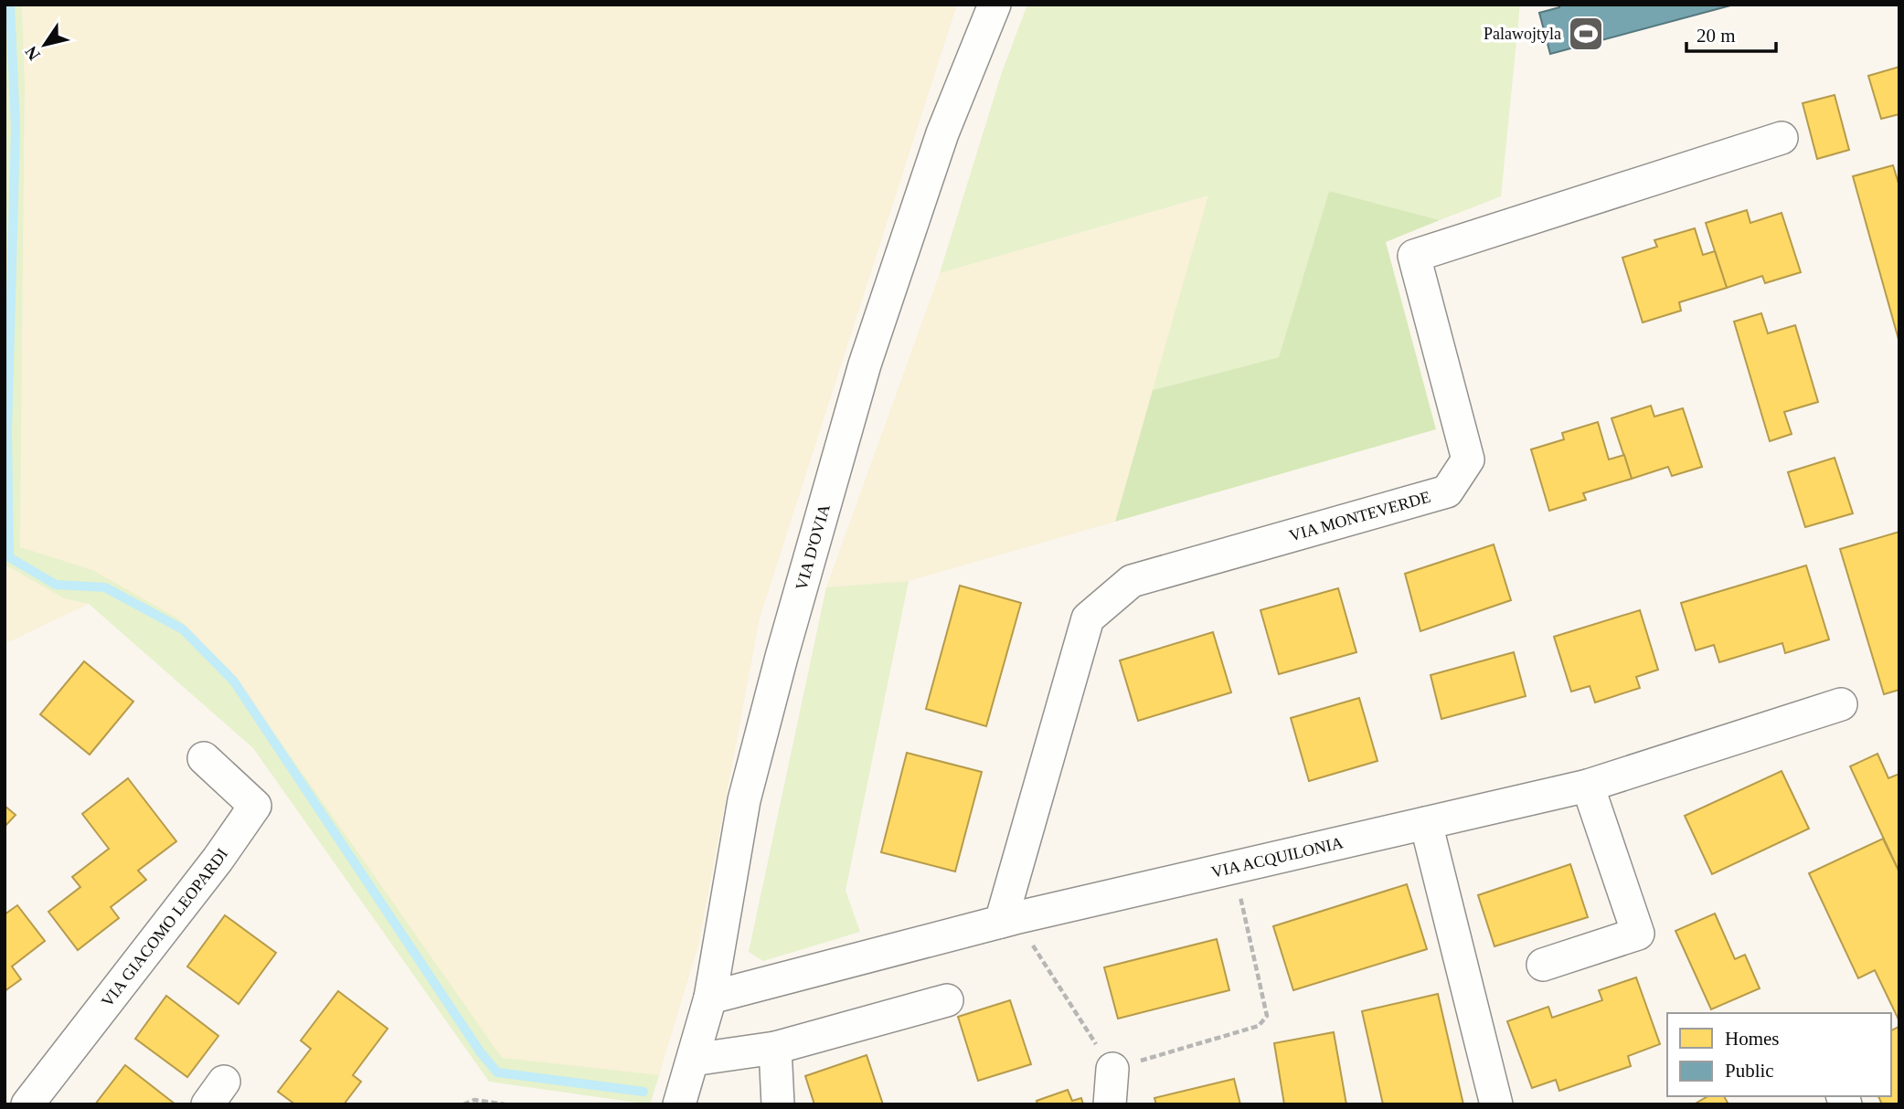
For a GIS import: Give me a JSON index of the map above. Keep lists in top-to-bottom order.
{
  "streets": {
    "street": [
      "VIA MONTEVERDE",
      "VIA D'OVIA",
      "VIA ACQUILONIA",
      "VIA GIACOMO LEOPARDI"
    ]
  },
  "crossings": [
    ["VIA MONTEVERDE", "VIA ACQUILONIA"],
    ["VIA D'OVIA", "VIA ACQUILONIA"]
  ],
  "places": {
    "sports": ["Palawojtyla"]
  },
  "legend": ["Homes", "Public"],
  "scale_bar": "20 m",
  "north": "bottom left"
}
